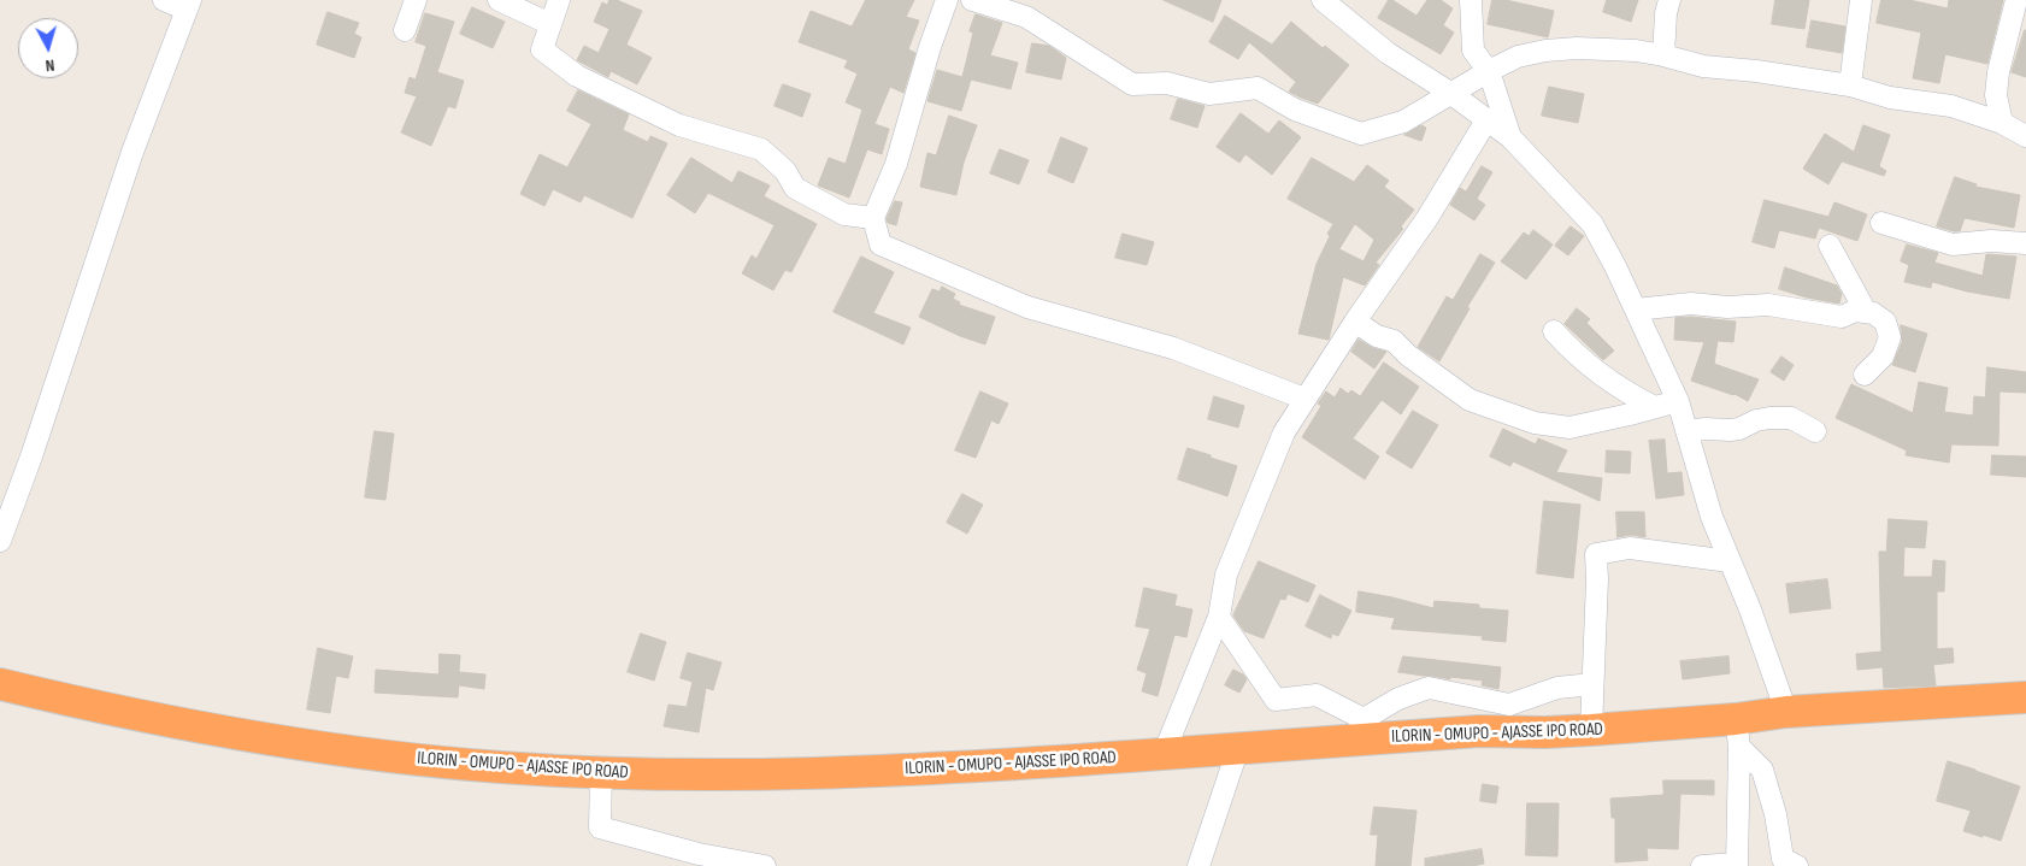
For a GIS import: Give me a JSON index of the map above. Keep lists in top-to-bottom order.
{
  "streets": {
    "highway": ["ILORIN - OMUPO - AJASSE IPO ROAD"]
  },
  "north": "bottom"
}
